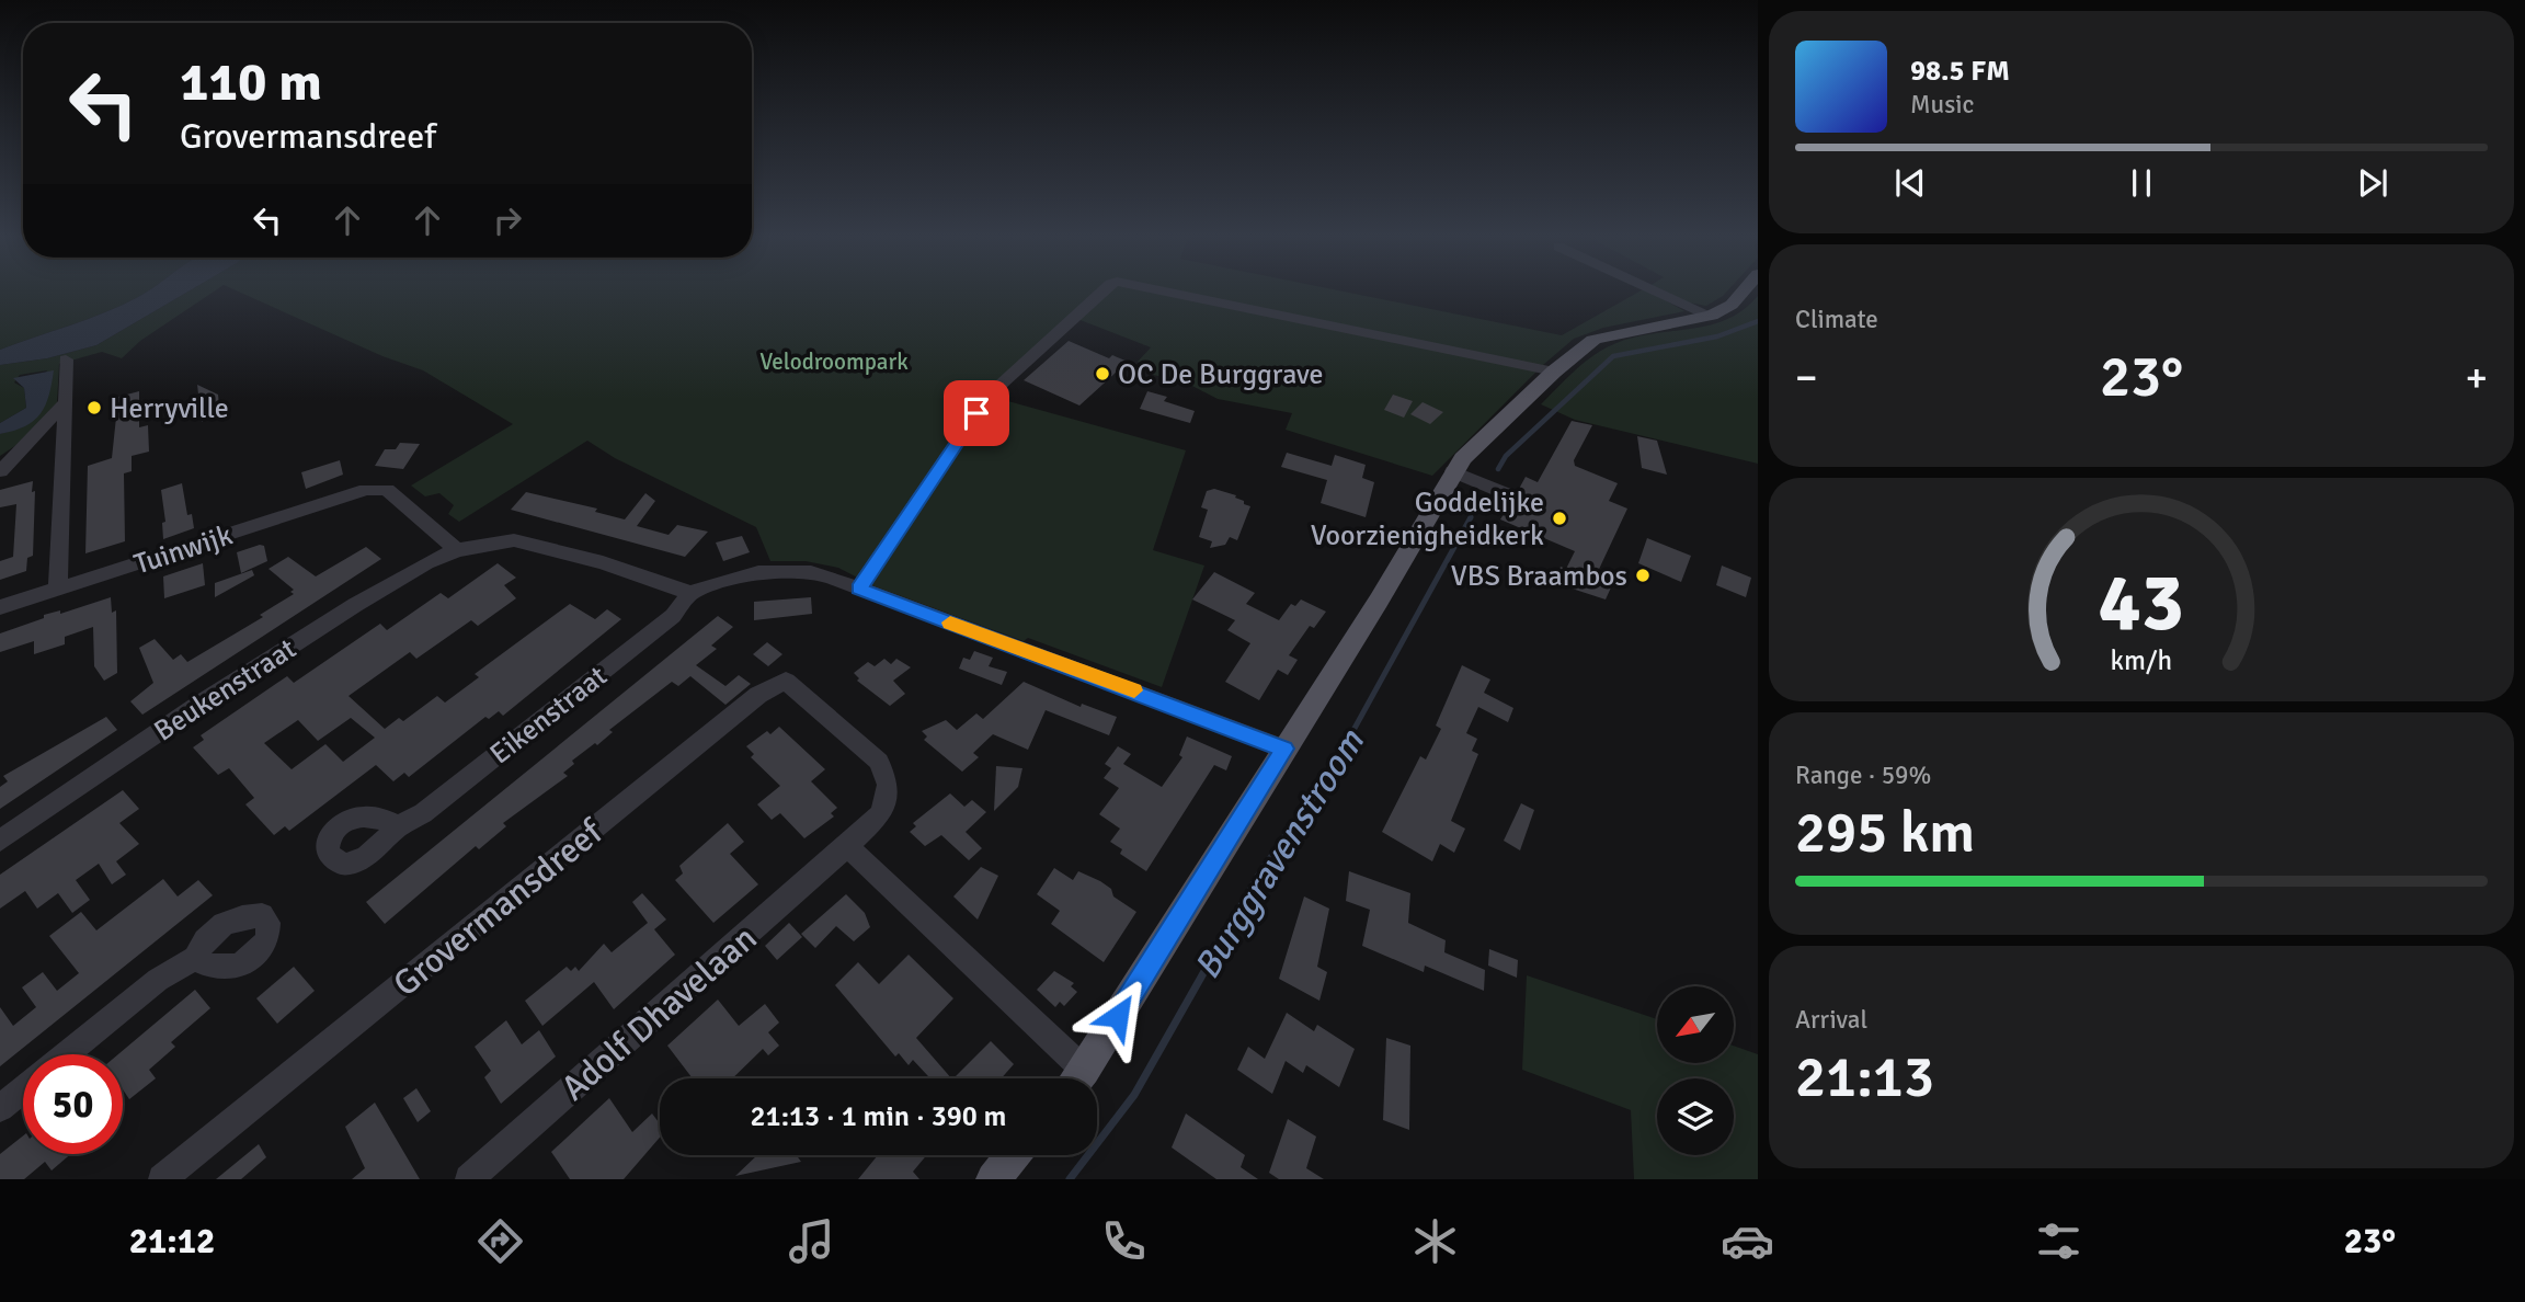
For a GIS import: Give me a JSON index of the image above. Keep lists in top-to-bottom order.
{
  "streets": {
    "street": [
      "Tuinwijk",
      "Beukenstraat",
      "Eikenstraat",
      "Grovermansdreef",
      "Adolf Dhavelaan"
    ]
  },
  "crossings": [
    ["Tuinwijk", "Beukenstraat"],
    ["Beukenstraat", "Eikenstraat"],
    ["Grovermansdreef", "Adolf Dhavelaan"]
  ],
  "water": ["Burggravenstroom"],
  "parks": ["Velodroompark"],
  "places": [
    "OC De Burggrave",
    "Herryville",
    "Goddelijke Voorzienigheidkerk",
    "VBS Braambos"
  ],
  "north": "bottom left",
  "page": {
    "turn": ["110 m", "Grovermansdreef"],
    "song": ["98.5 FM", "Music"],
    "tile": [
      "Climate",
      ["Range · 59%", "295 km"],
      ["Arrival", "21:13"]
    ],
    "heat": ["−", "23°", "+"],
    "limit": "50",
    "trip": "21:13 · 1 min · 390 m",
    "tabs": ["21:12", "23°"],
    "gauge": ["43", "km/h"]
  }
}
